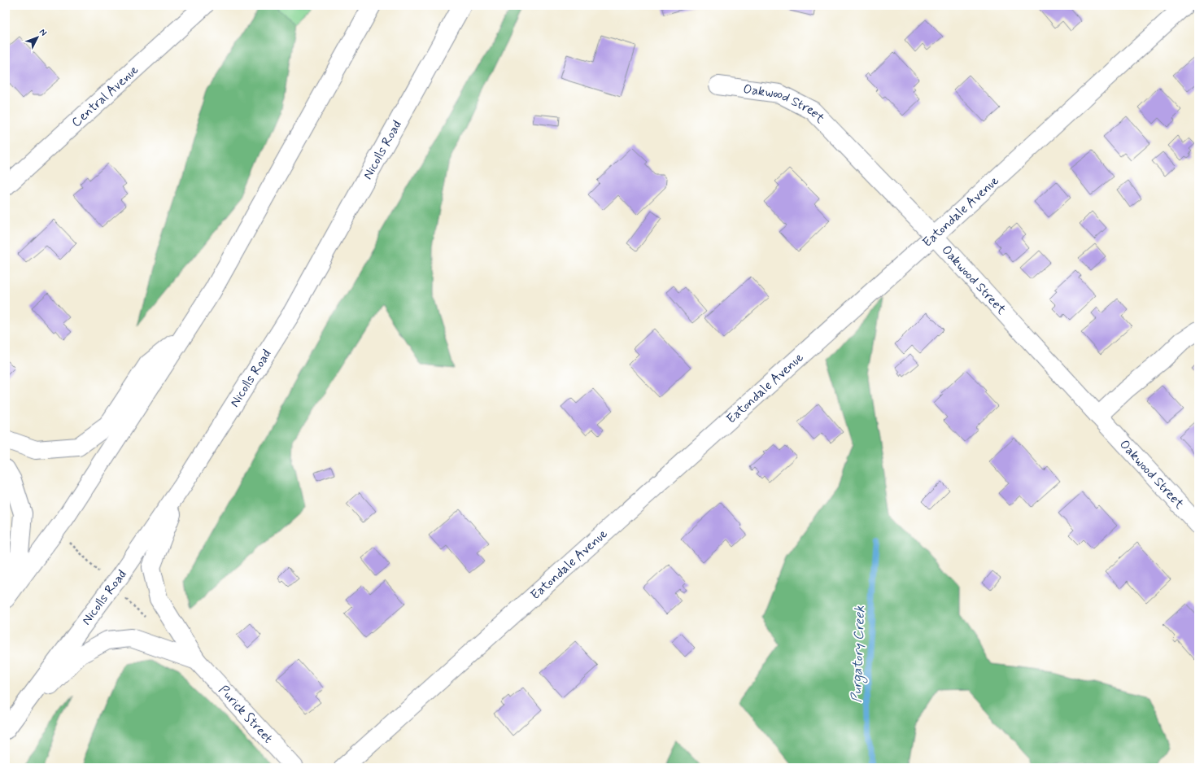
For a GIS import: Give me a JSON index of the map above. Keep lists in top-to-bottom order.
{
  "streets": {
    "main road": [
      "Central Avenue",
      "Oakwood Street",
      "Nicolls Road",
      "Eatondale Avenue",
      "Purick Street"
    ]
  },
  "crossings": [
    ["Oakwood Street", "Eatondale Avenue"],
    ["Nicolls Road", "Purick Street"]
  ],
  "water": ["Purgatory Creek"],
  "north": "top right"
}
